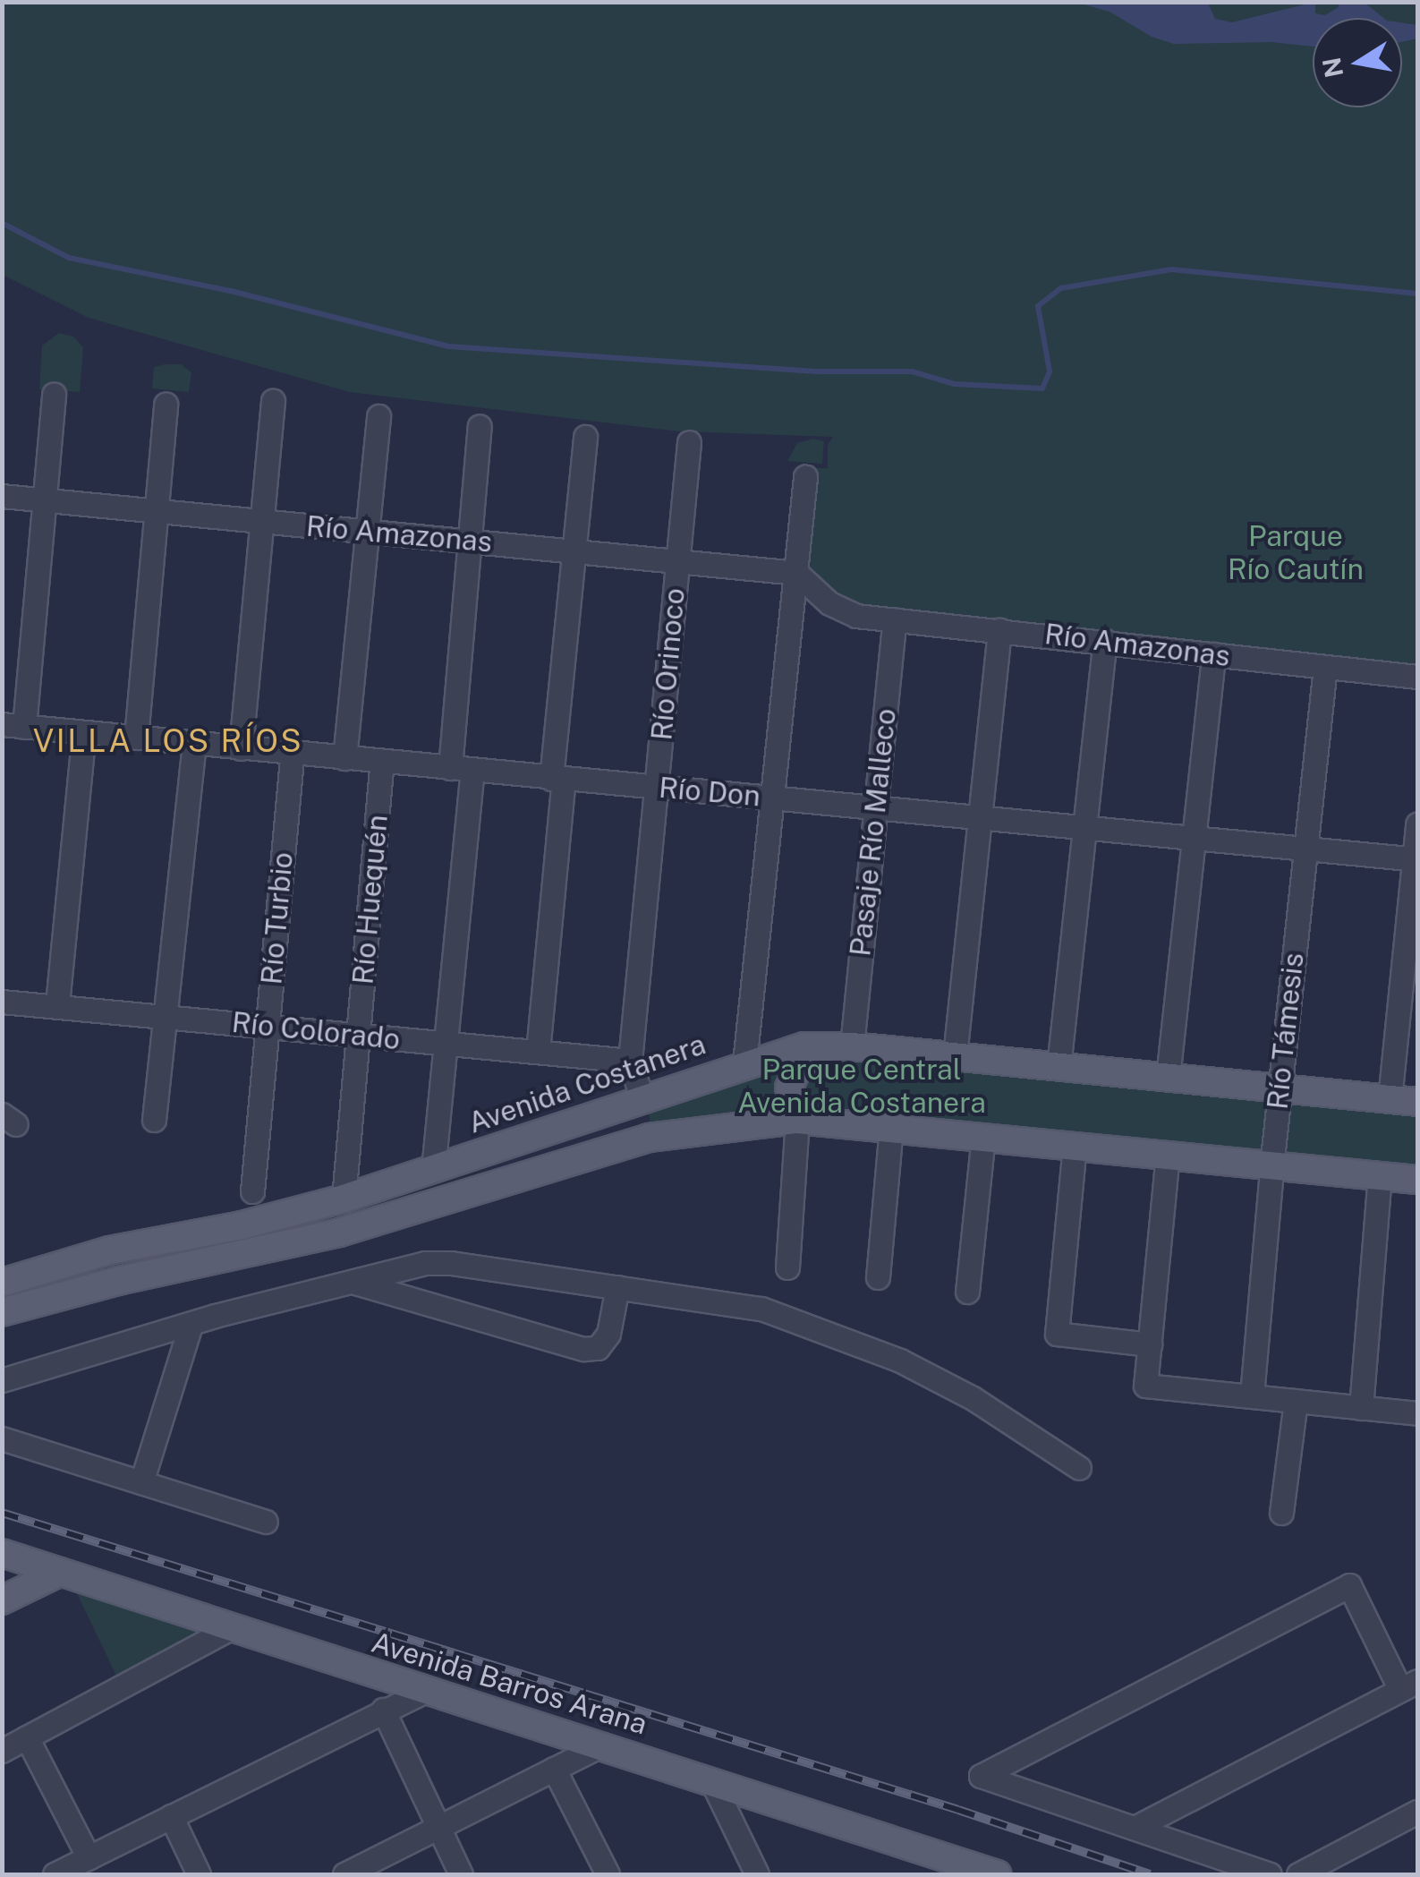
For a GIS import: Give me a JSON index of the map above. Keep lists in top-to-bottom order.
{
  "streets": {
    "main road": ["Avenida Costanera", "Avenida Barros Arana"],
    "street": [
      "Río Amazonas",
      "Río Orinoco",
      "Río Don",
      "Pasaje Río Malleco",
      "Río Huequén",
      "Río Turbio",
      "Río Colorado",
      "Río Támesis"
    ]
  },
  "crossings": [
    ["Río Amazonas", "Río Orinoco"],
    ["Río Amazonas", "Pasaje Río Malleco"],
    ["Río Amazonas", "Río Támesis"],
    ["Río Orinoco", "Río Don"],
    ["Río Orinoco", "Río Colorado"],
    ["Río Orinoco", "Avenida Costanera"],
    ["Río Don", "Pasaje Río Malleco"],
    ["Río Don", "Río Huequén"],
    ["Río Don", "Río Turbio"],
    ["Río Don", "Río Támesis"],
    ["Pasaje Río Malleco", "Avenida Costanera"],
    ["Río Huequén", "Río Colorado"],
    ["Río Huequén", "Avenida Costanera"],
    ["Río Turbio", "Río Colorado"],
    ["Río Támesis", "Avenida Costanera"]
  ],
  "districts": ["VILLA LOS RÍOS"],
  "parks": ["Parque Río Cautín", "Parque Central Avenida Costanera"],
  "north": "left"
}
